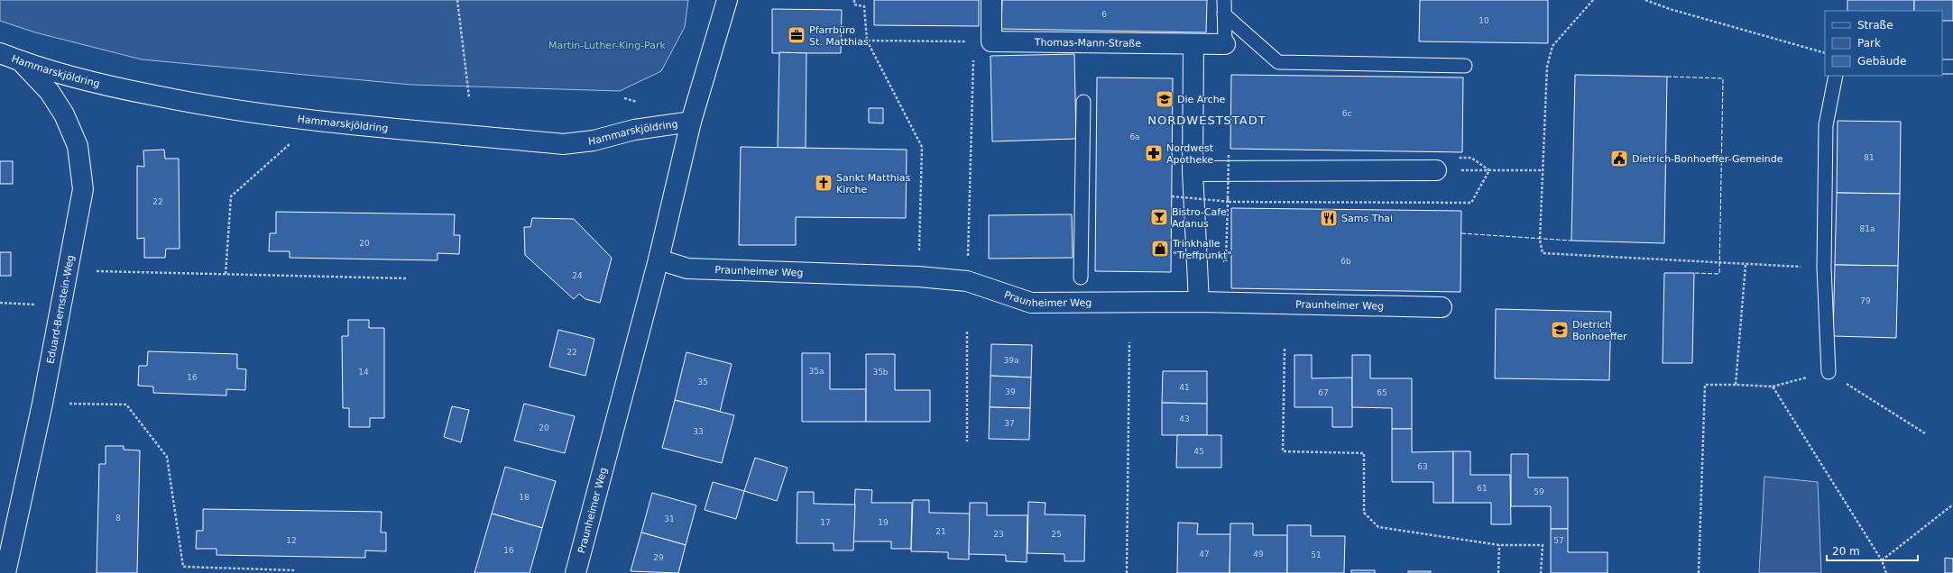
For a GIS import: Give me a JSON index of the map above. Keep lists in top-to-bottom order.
{
  "streets": {
    "street": [
      "Thomas-Mann-Straße",
      "Hammarskjöldring",
      "Praunheimer Weg",
      "Eduard-Bernstein-Weg"
    ]
  },
  "crossings": [
    ["Hammarskjöldring", "Praunheimer Weg"],
    ["Hammarskjöldring", "Eduard-Bernstein-Weg"]
  ],
  "districts": ["NORDWESTSTADT"],
  "parks": ["Martin-Luther-King-Park"],
  "places": {
    "office": ["Pfarrbüro St. Matthias"],
    "school or university": ["Die Arche", "Dietrich Bonhoeffer"],
    "pharmacy": ["Nordwest Apotheke"],
    "public building": ["Dietrich-Bonhoeffer-Gemeinde"],
    "church": ["Sankt Matthias Kirche"],
    "bar": ["Bistro-Cafe Adanus"],
    "restaurant": ["Sams Thai"],
    "shop": ["Trinkhalle \"Treffpunkt\""]
  },
  "house_numbers": [
    "6",
    "10",
    "6c",
    "6a",
    "81",
    "22",
    "81a",
    "20",
    "6b",
    "24",
    "79",
    "22",
    "39a",
    "35a",
    "14",
    "35b",
    "16",
    "35",
    "41",
    "39",
    "67",
    "65",
    "43",
    "37",
    "20",
    "33",
    "45",
    "63",
    "61",
    "59",
    "18",
    "8",
    "31",
    "17",
    "19",
    "21",
    "23",
    "25",
    "12",
    "57",
    "16",
    "47",
    "49",
    "51",
    "29"
  ],
  "legend": ["Straße", "Park", "Gebäude"],
  "scale_bar": "20 m"
}
